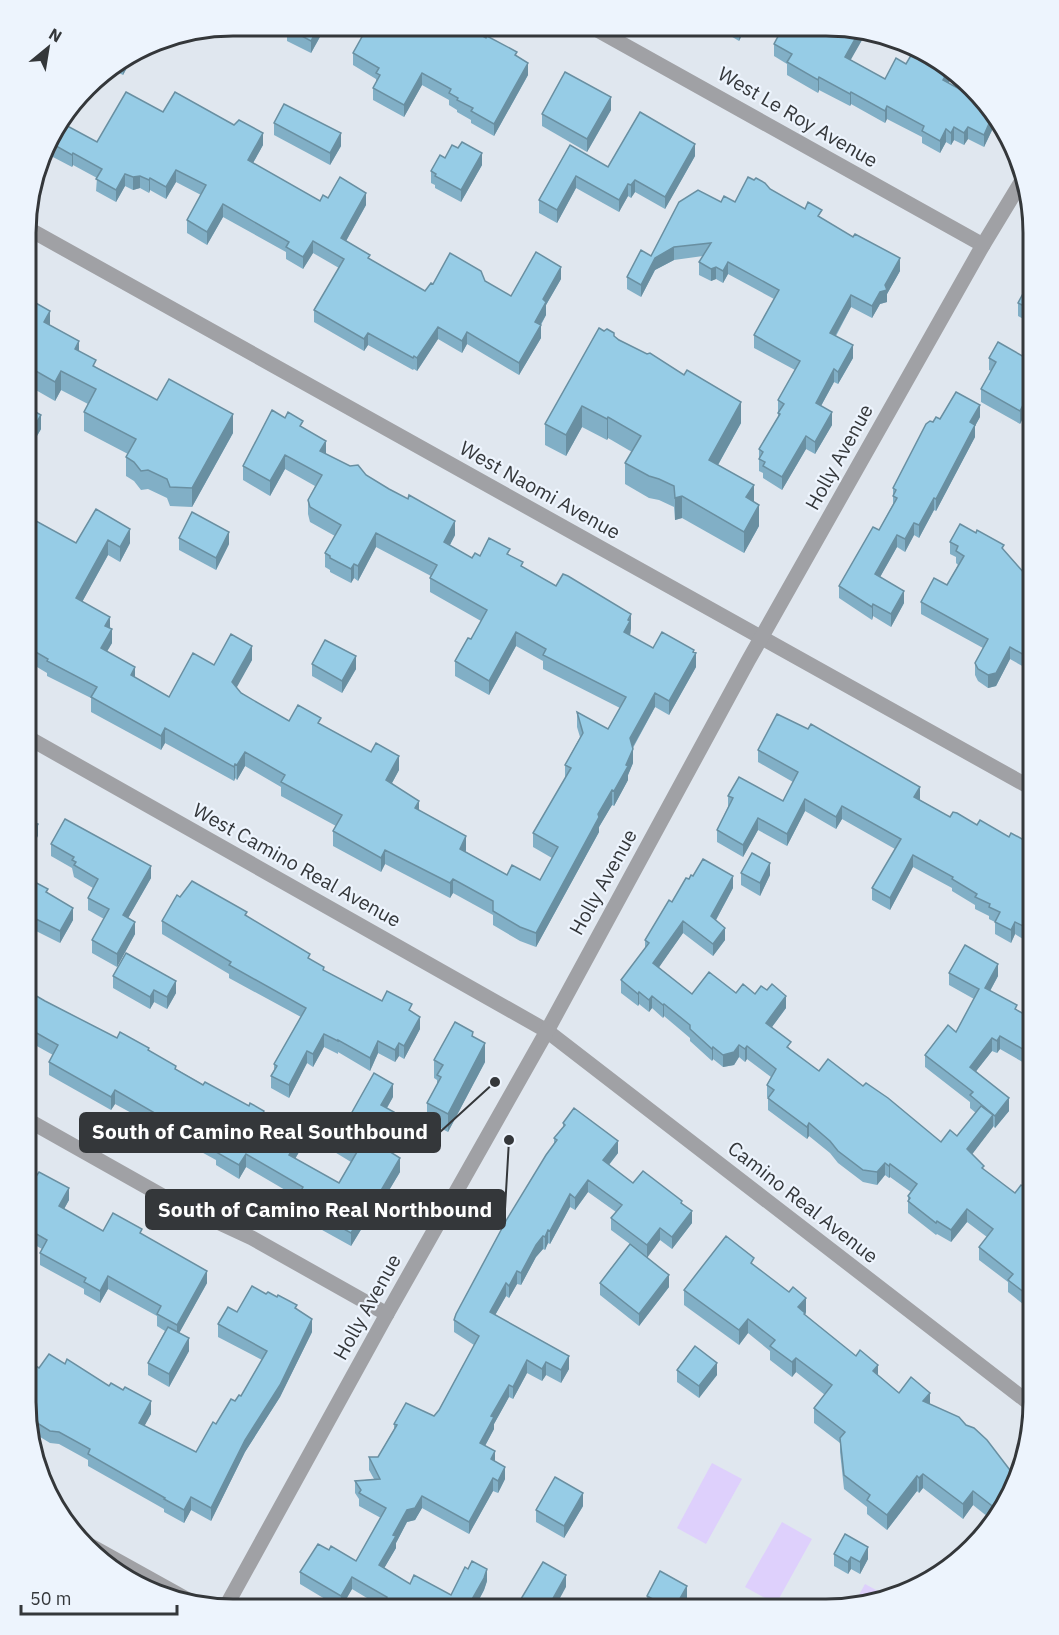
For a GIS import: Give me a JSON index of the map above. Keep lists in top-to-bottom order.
{
  "streets": {
    "street": [
      "West Le Roy Avenue",
      "Holly Avenue",
      "West Naomi Avenue",
      "West Camino Real Avenue",
      "Camino Real Avenue"
    ]
  },
  "crossings": [
    ["West Le Roy Avenue", "Holly Avenue"],
    ["Holly Avenue", "West Naomi Avenue"],
    ["Holly Avenue", "West Camino Real Avenue"],
    ["Holly Avenue", "Camino Real Avenue"],
    ["West Camino Real Avenue", "Camino Real Avenue"]
  ],
  "places": ["South of Camino Real Southbound", "South of Camino Real Northbound"],
  "scale_bar": "50 m",
  "north": "top right"
}
